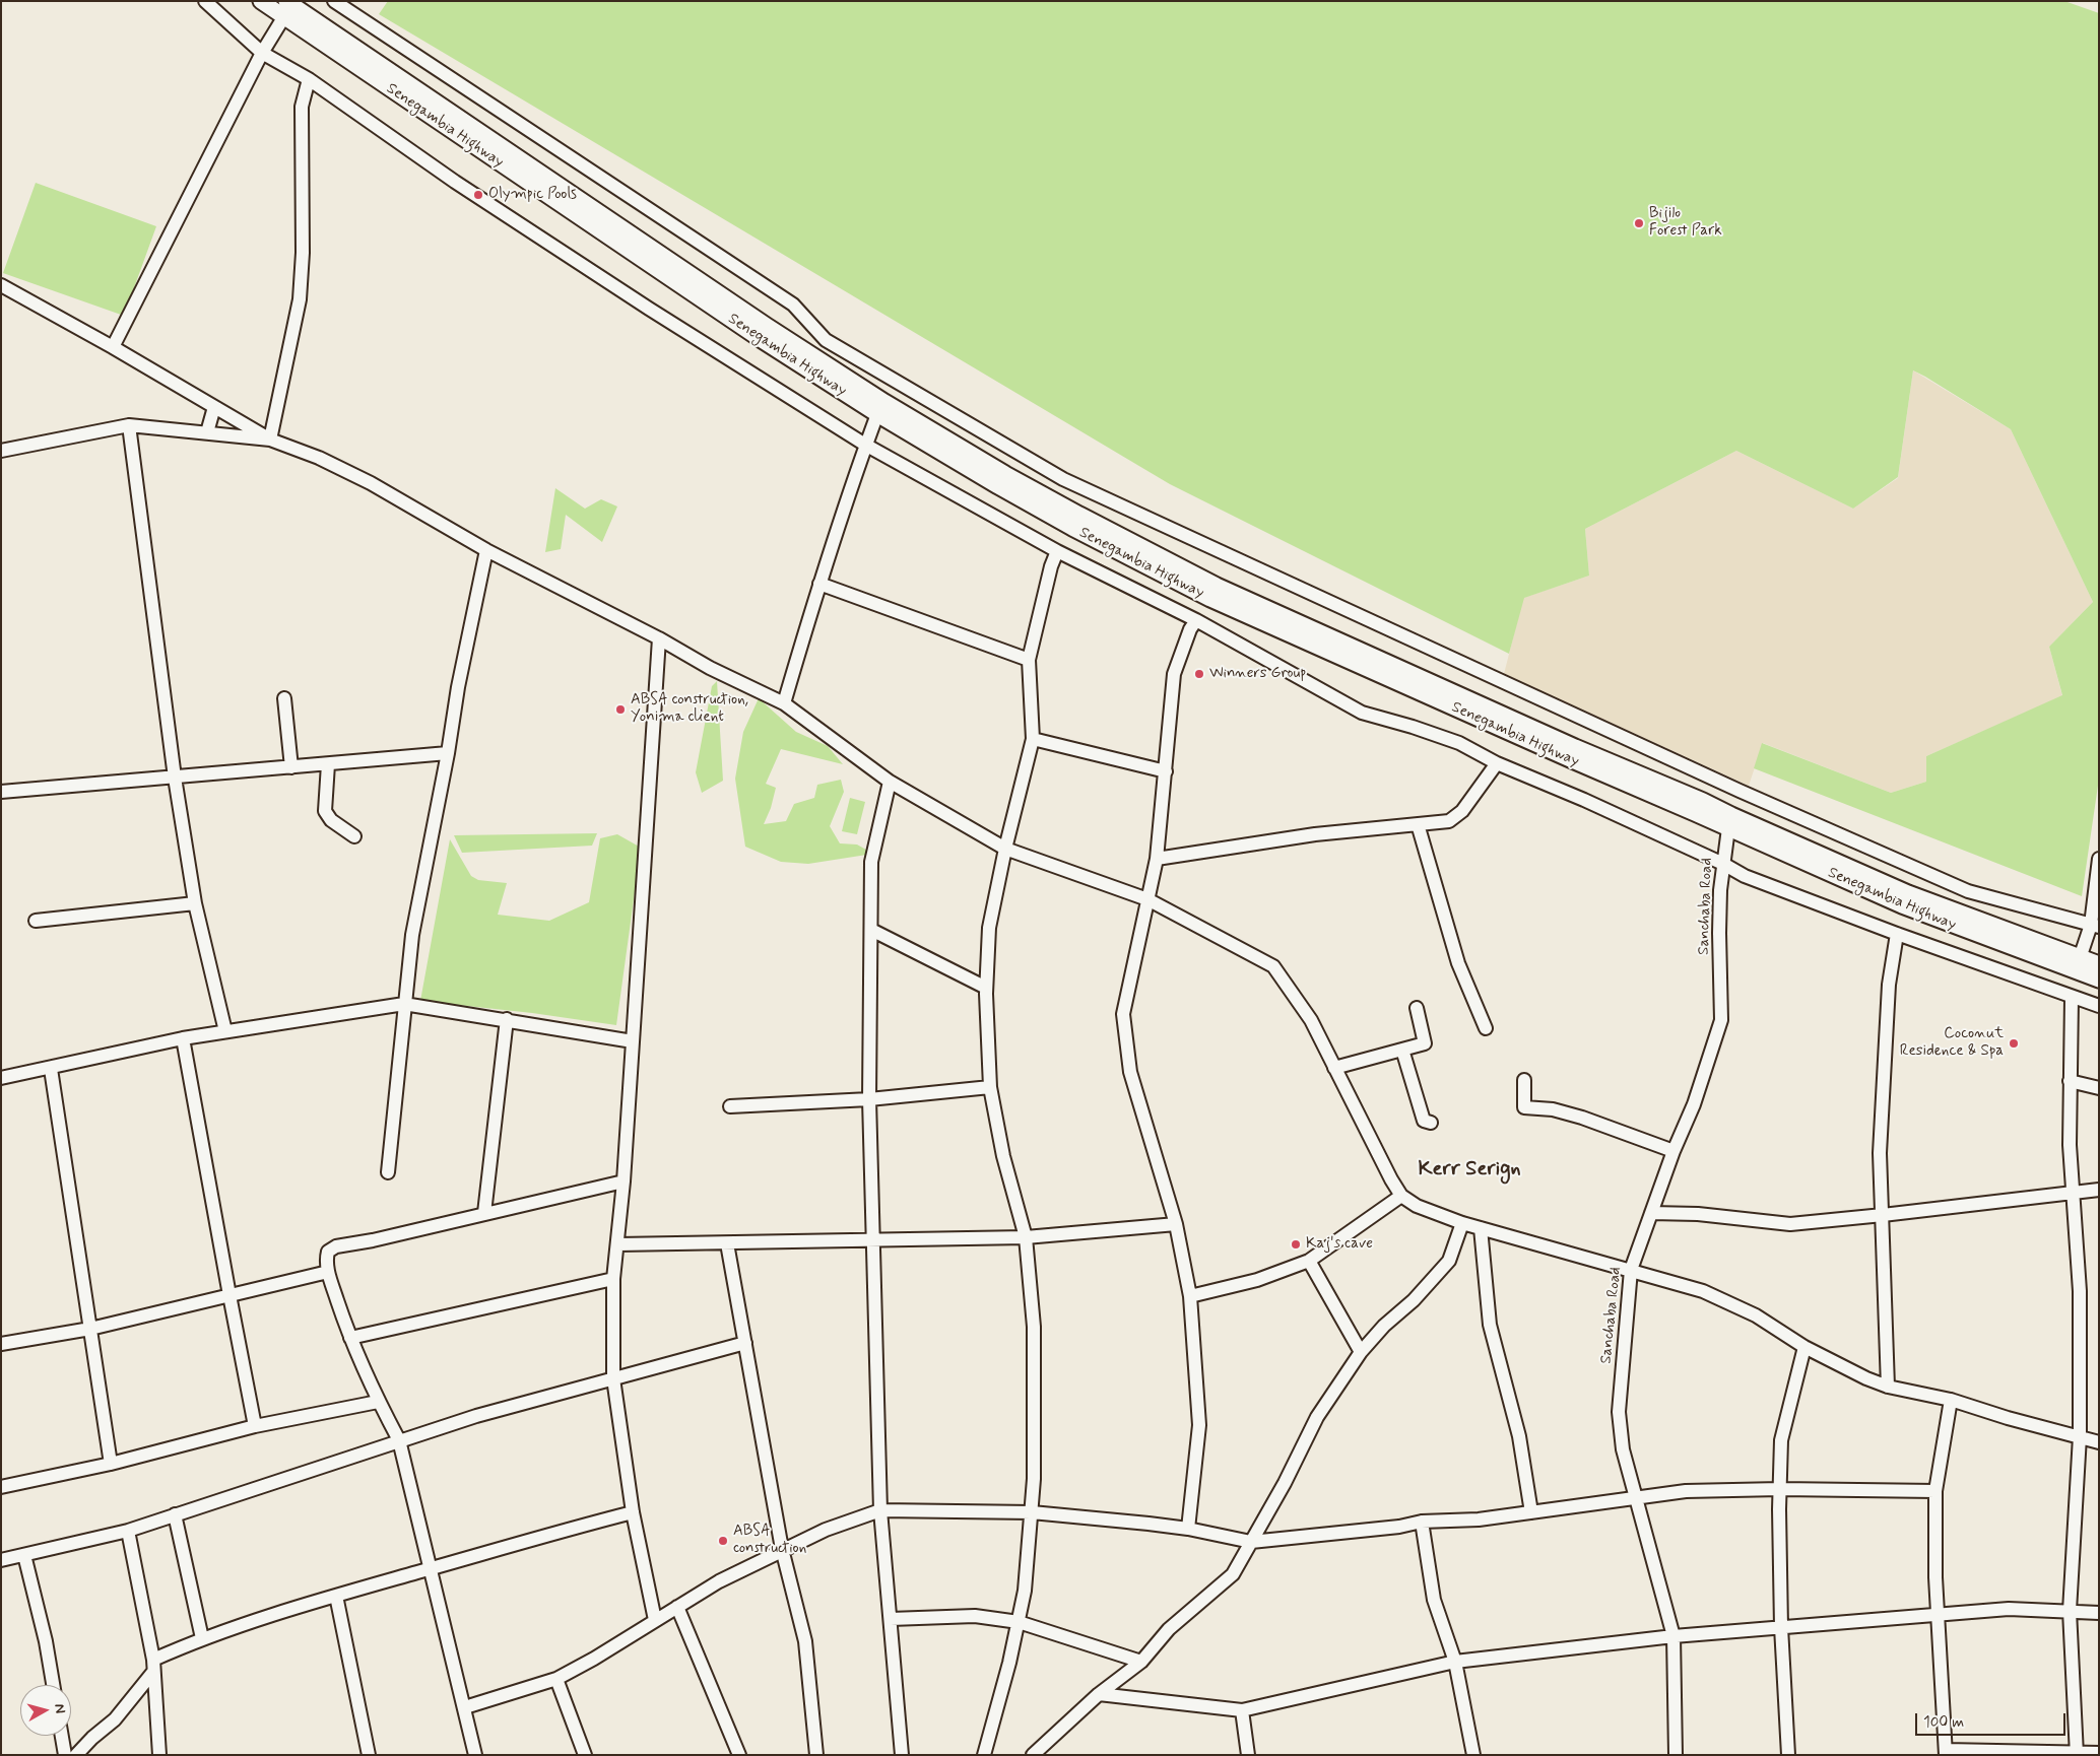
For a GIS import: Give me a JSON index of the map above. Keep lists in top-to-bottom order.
{
  "streets": {
    "main road": ["Senegambia Highway"],
    "street": ["Sanchaba Road"]
  },
  "crossings": [
    ["Senegambia Highway", "Sanchaba Road"]
  ],
  "districts": ["Kerr Serign"],
  "places": [
    "Olympic Pools",
    "Bijilo Forest Park",
    "Winners Group",
    "ABSA construction, Yonima client",
    "Coconut Residence & Spa",
    "Kaj's cave",
    "ABSA construction"
  ],
  "scale_bar": "100 m",
  "north": "right"
}
